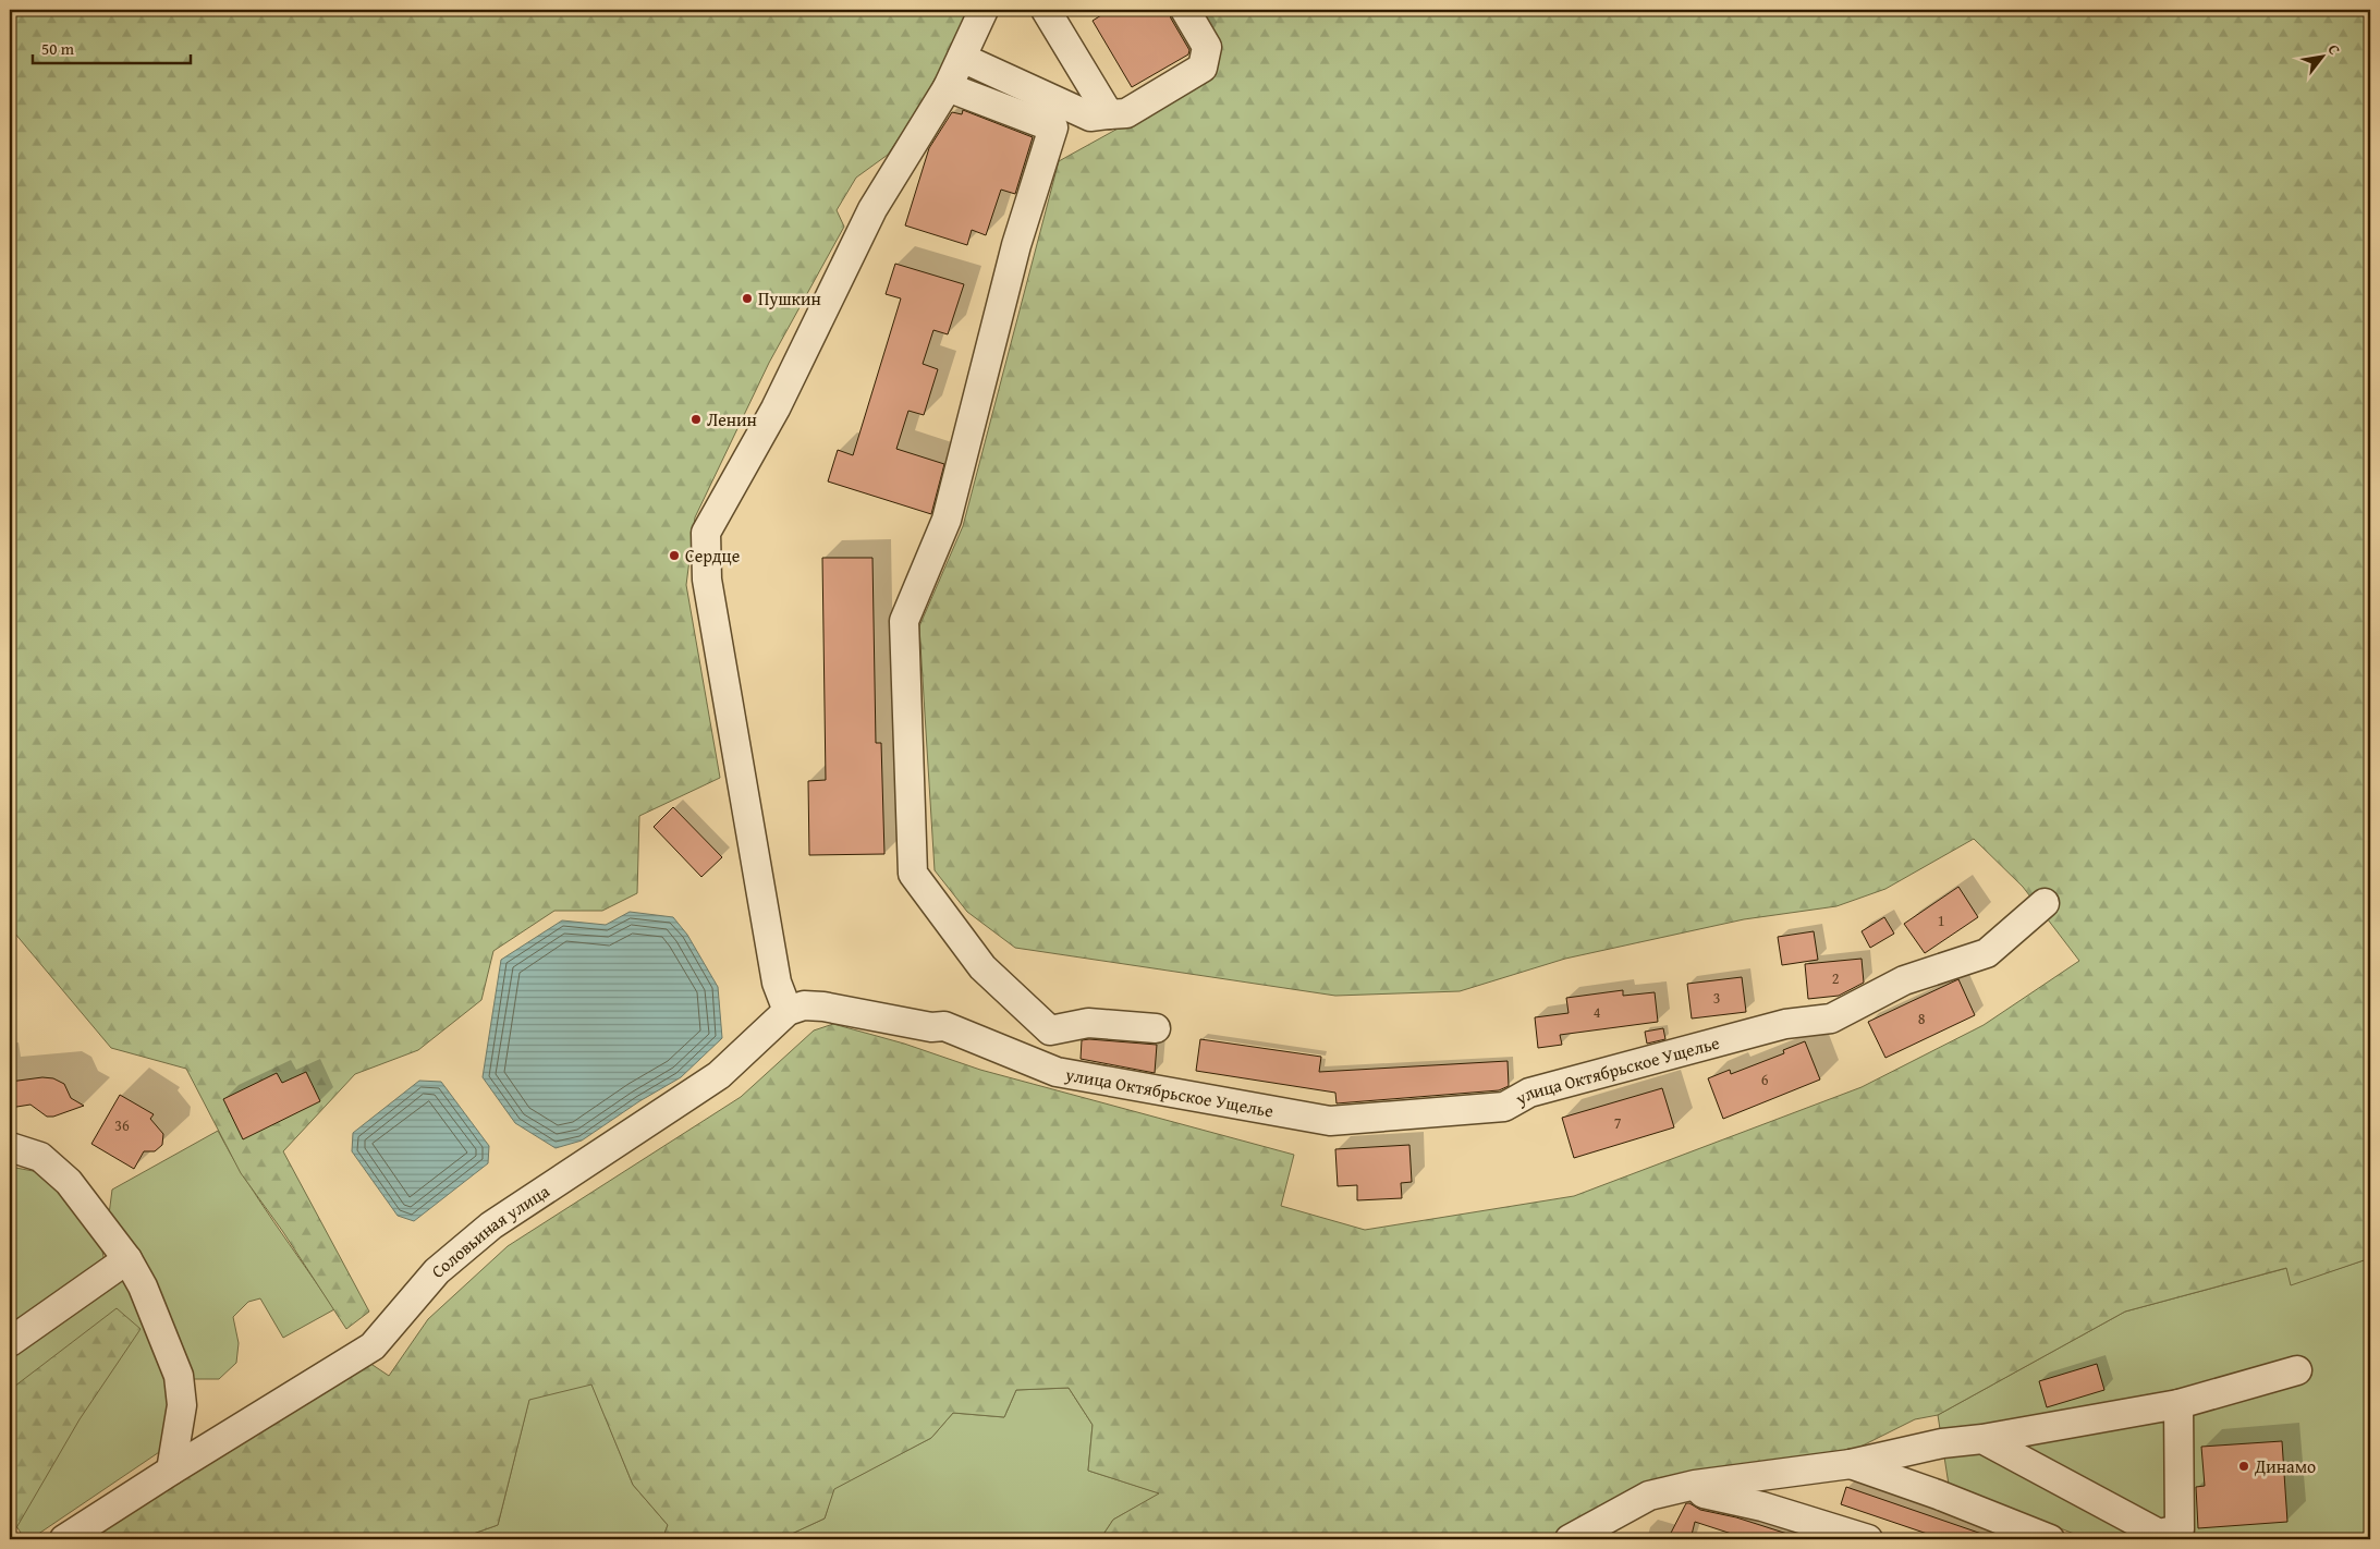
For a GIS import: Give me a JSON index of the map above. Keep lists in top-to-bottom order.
{
  "streets": {
    "street": ["улица Октябрьское Ущелье", "Соловьиная улица"]
  },
  "crossings": [
    ["улица Октябрьское Ущелье", "Соловьиная улица"]
  ],
  "places": [
    "Пушкин",
    "Ленин",
    "Сердце",
    "Динамо"
  ],
  "house_numbers": [
    "1",
    "2",
    "3",
    "4",
    "8",
    "6",
    "7",
    "36"
  ],
  "scale_bar": "50 m",
  "north": "top right"
}
